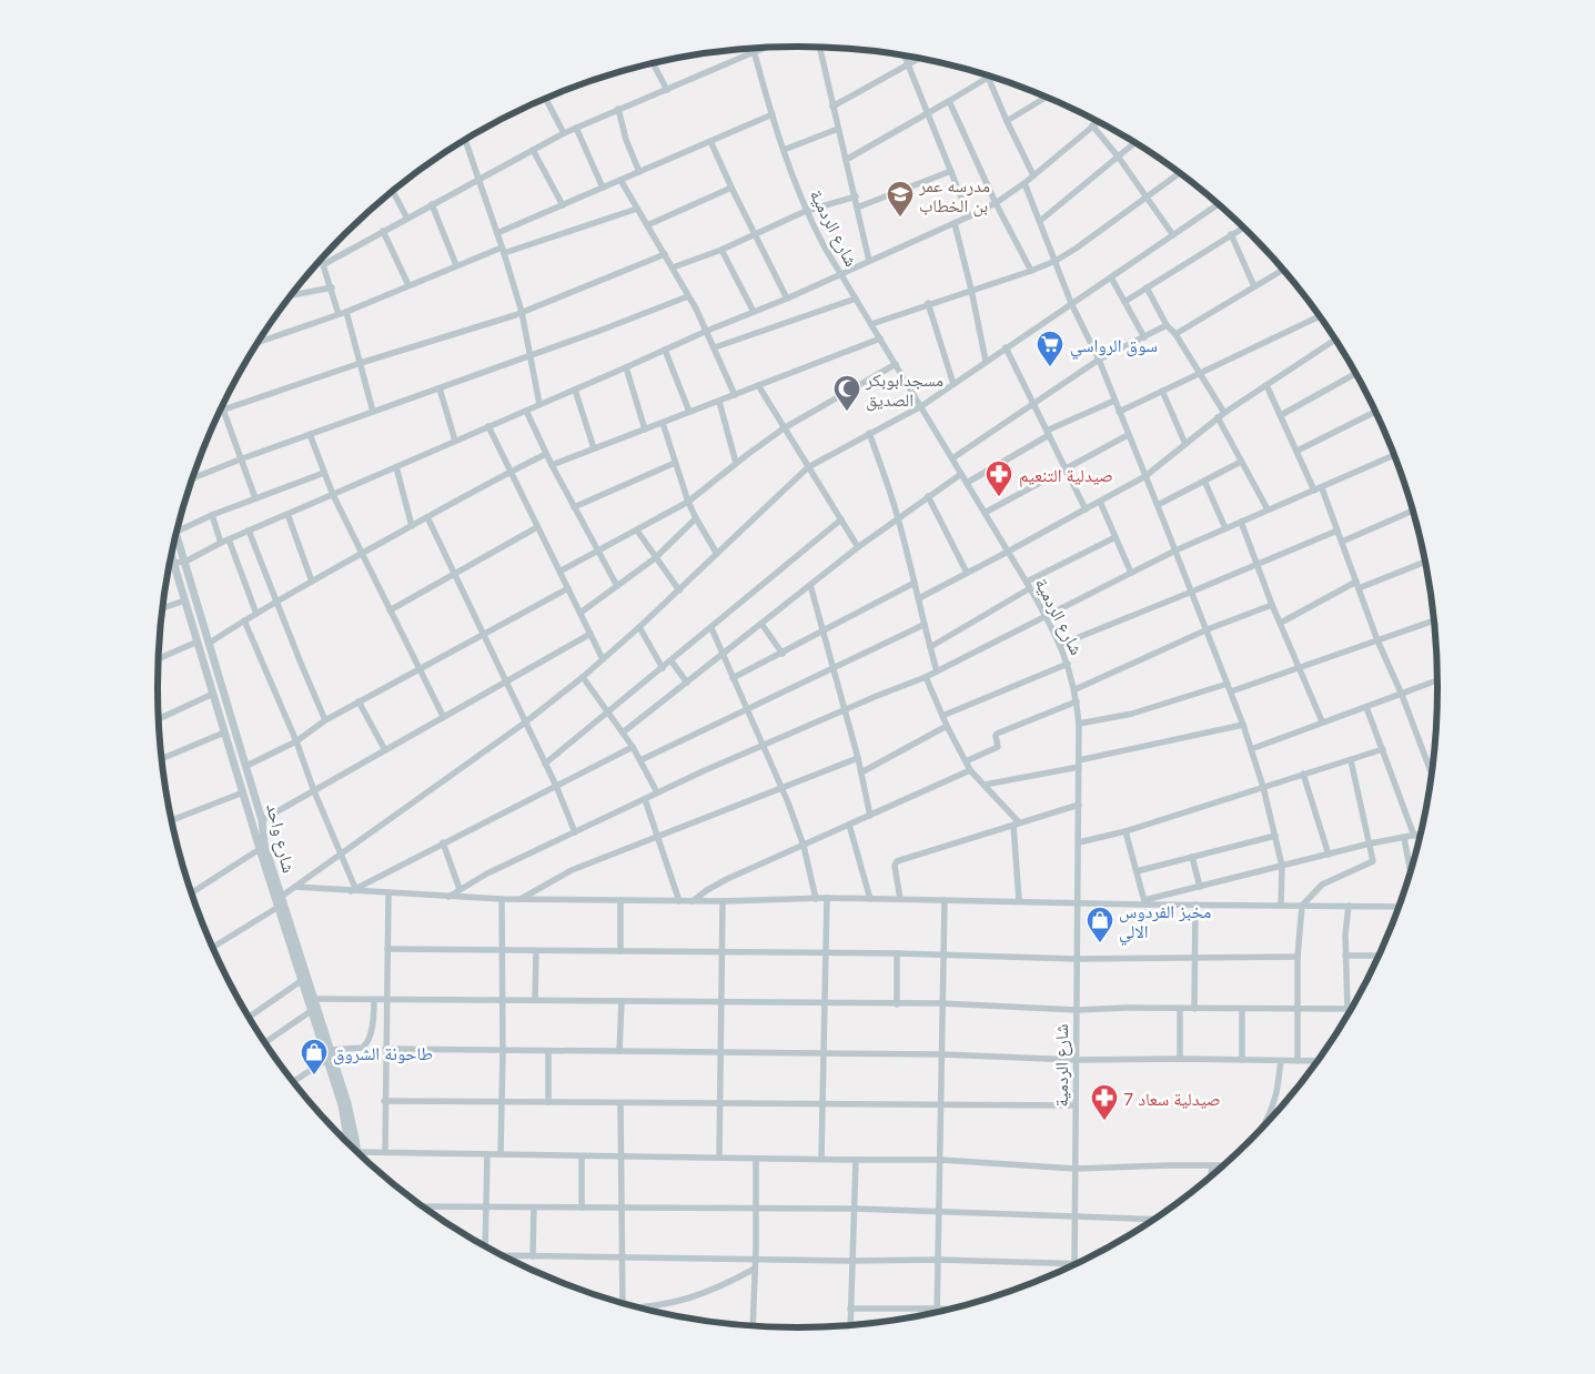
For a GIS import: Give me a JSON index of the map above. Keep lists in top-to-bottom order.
{
  "streets": {
    "street": ["شارع الردمية", "شارع واحد"]
  },
  "places": {
    "school or university": ["مدرسه عمر بن الخطاب"],
    "supermarket": ["سوق الرواسي"],
    "mosque": ["مسجدابوبكر الصديق"],
    "pharmacy": ["صيدلية التنعيم", "صيدلية سعاد 7"],
    "shop": ["مخبز الفردوس الالي", "طاحونة الشروق"]
  }
}
